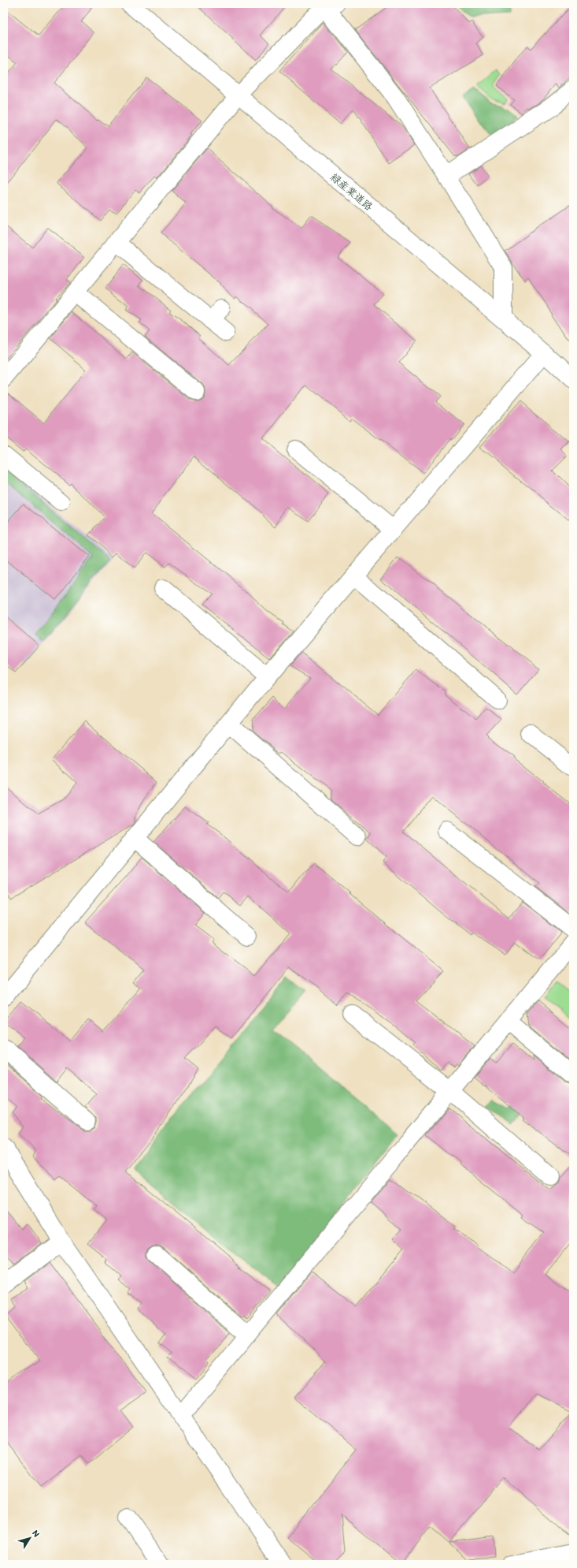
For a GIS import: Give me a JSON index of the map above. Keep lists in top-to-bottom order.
{
  "streets": {
    "street": ["緑産業道路"]
  },
  "north": "top right"
}
